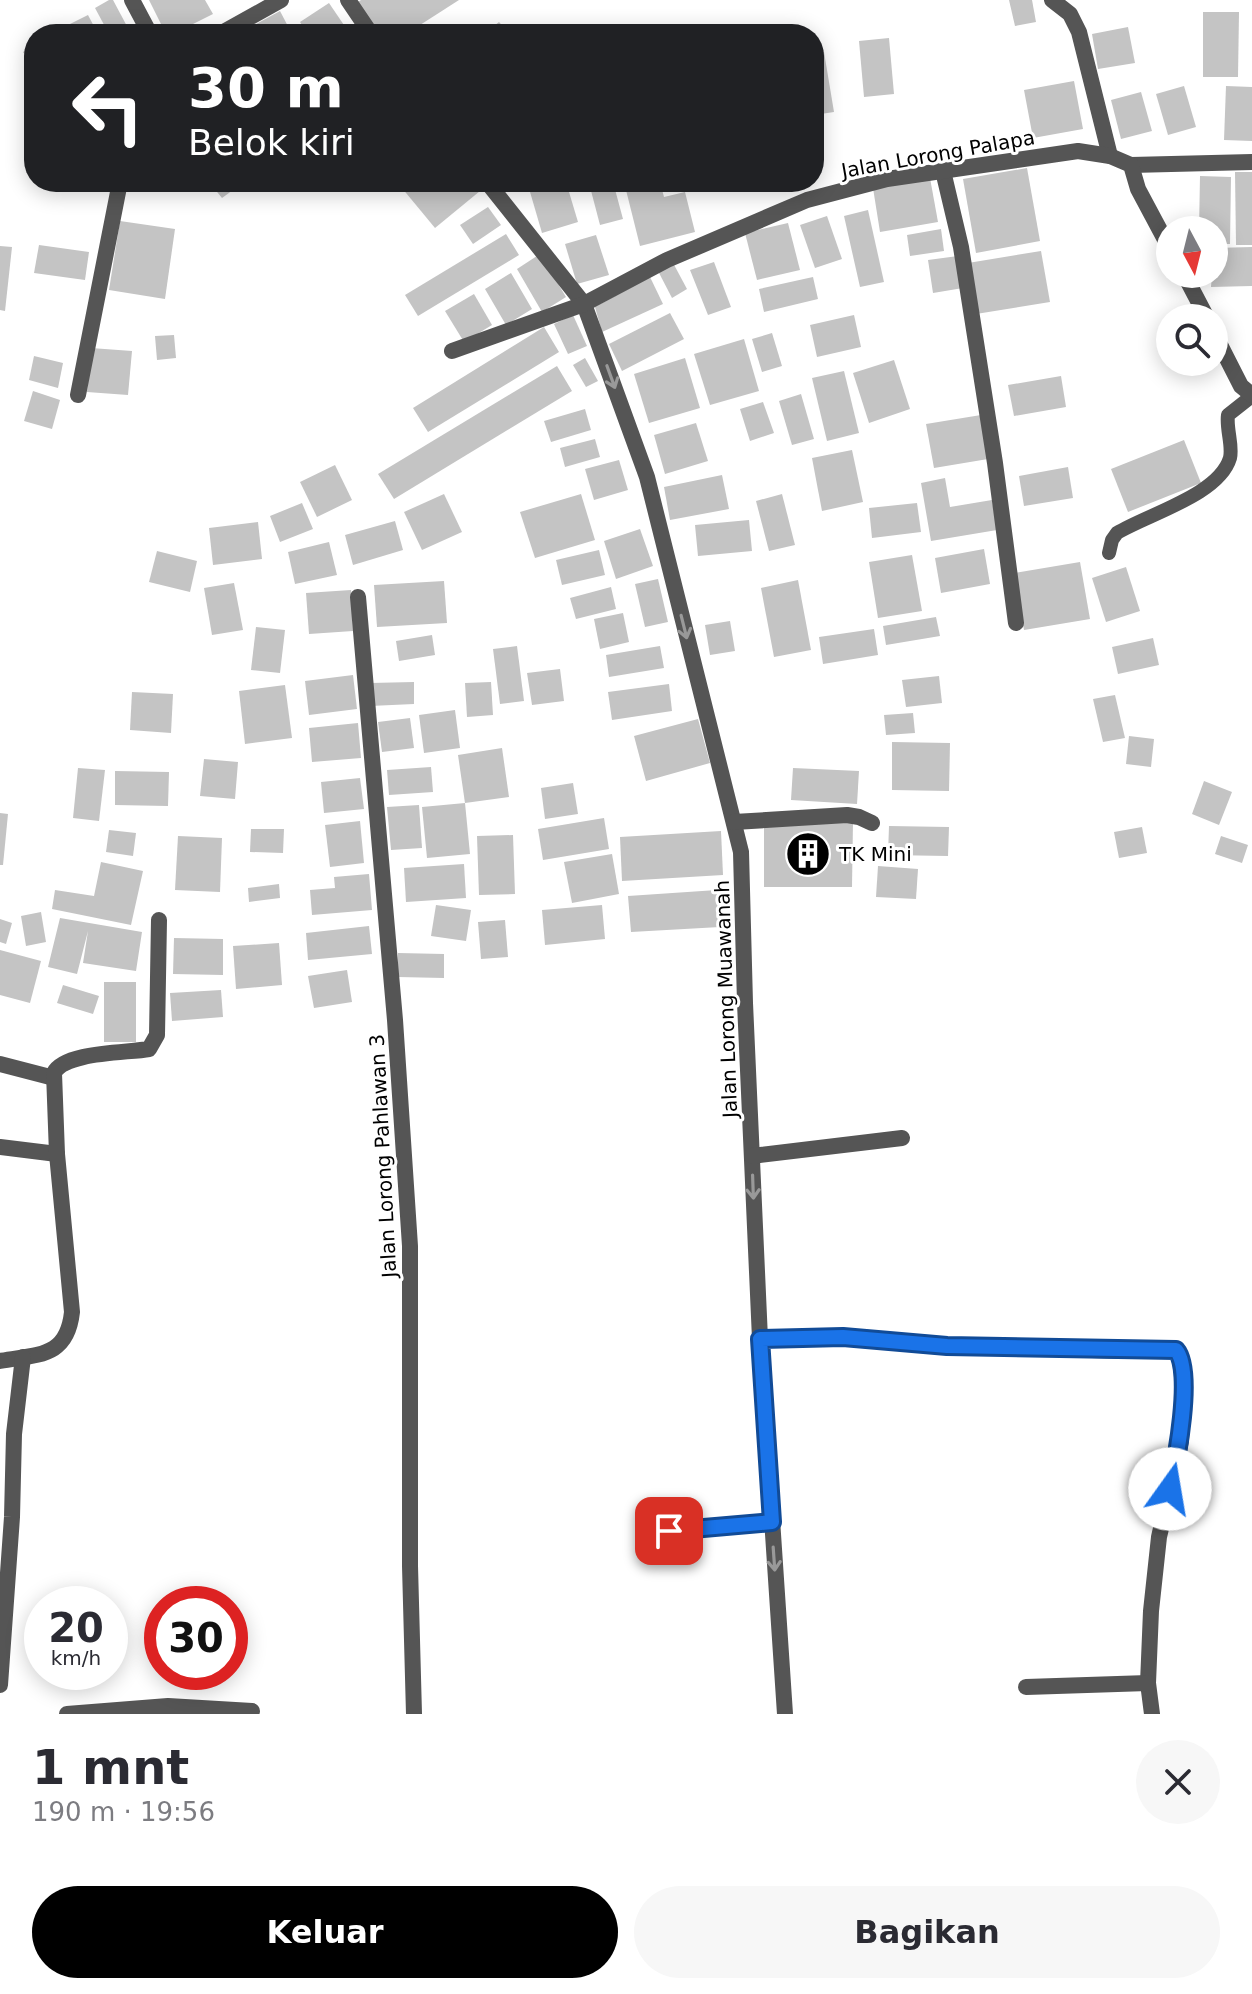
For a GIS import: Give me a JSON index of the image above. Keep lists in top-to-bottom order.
{
  "streets": {
    "street": ["Jalan Lorong Palapa", "Jalan Lorong Muawanah", "Jalan Lorong Pahlawan 3"]
  },
  "crossings": [
    ["Jalan Lorong Palapa", "Jalan Lorong Muawanah"]
  ],
  "one_way": ["Jalan Lorong Muawanah"],
  "places": {
    "building": ["TK Mini"]
  },
  "north": "bottom",
  "page": {
    "turn": ["30 m", "Belok kiri"],
    "speed": "20 km/h",
    "limit": "30",
    "heading": ["1 mnt", "190 m · 19:56"],
    "buttons": ["Keluar", "Bagikan"]
  }
}
